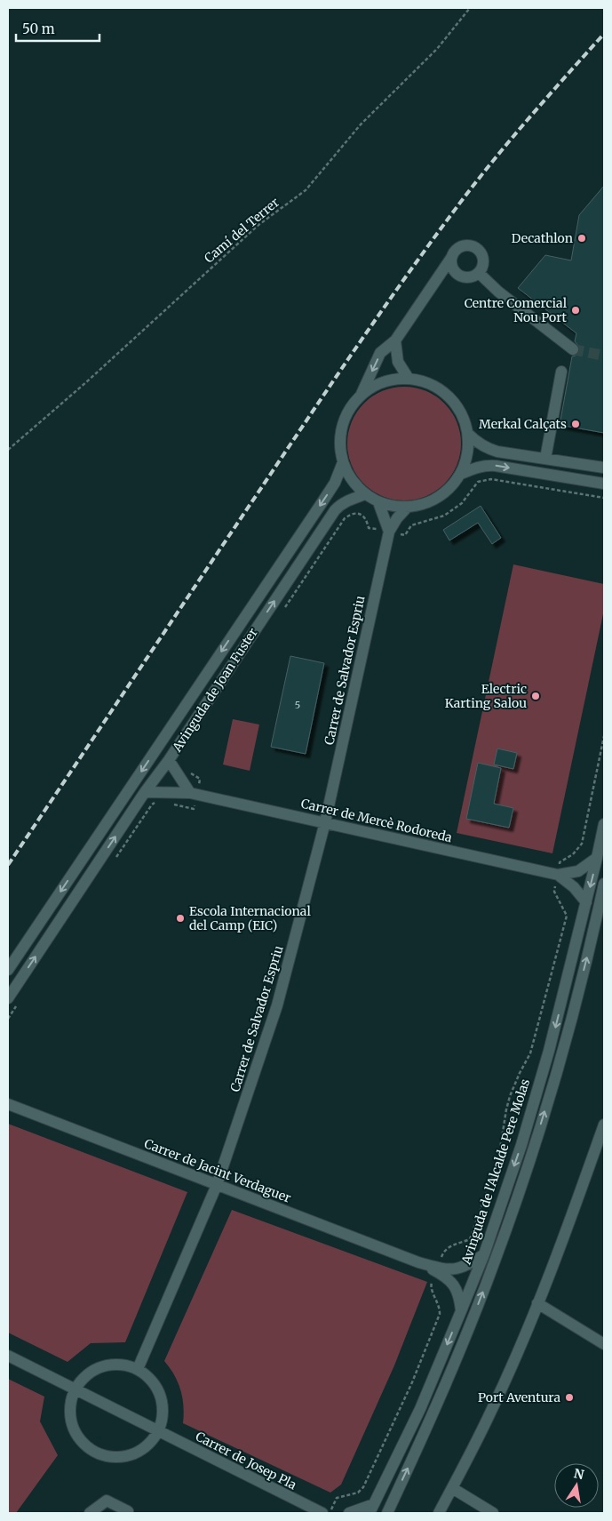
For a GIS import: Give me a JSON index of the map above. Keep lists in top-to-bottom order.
{
  "streets": {
    "street": [
      "Carrer de Salvador Espriu",
      "Avinguda de Joan Fuster",
      "Carrer de Mercè Rodoreda",
      "Carrer de Jacint Verdaguer",
      "Avinguda de l'Alcalde Pere Molas",
      "Carrer de Josep Pla"
    ],
    "path": ["Camí del Terrer"]
  },
  "crossings": [
    ["Carrer de Salvador Espriu", "Avinguda de Joan Fuster"],
    ["Carrer de Salvador Espriu", "Carrer de Mercè Rodoreda"],
    ["Carrer de Salvador Espriu", "Carrer de Jacint Verdaguer"],
    ["Avinguda de Joan Fuster", "Carrer de Mercè Rodoreda"],
    ["Carrer de Mercè Rodoreda", "Avinguda de l'Alcalde Pere Molas"],
    ["Carrer de Jacint Verdaguer", "Avinguda de l'Alcalde Pere Molas"]
  ],
  "places": [
    "Decathlon",
    "Centre Comercial Nou Port",
    "Merkal Calçats",
    "Electric Karting Salou",
    "Escola Internacional del Camp (EIC)",
    "Port Aventura"
  ],
  "house_numbers": ["5"],
  "scale_bar": "50 m",
  "north": "top"
}
